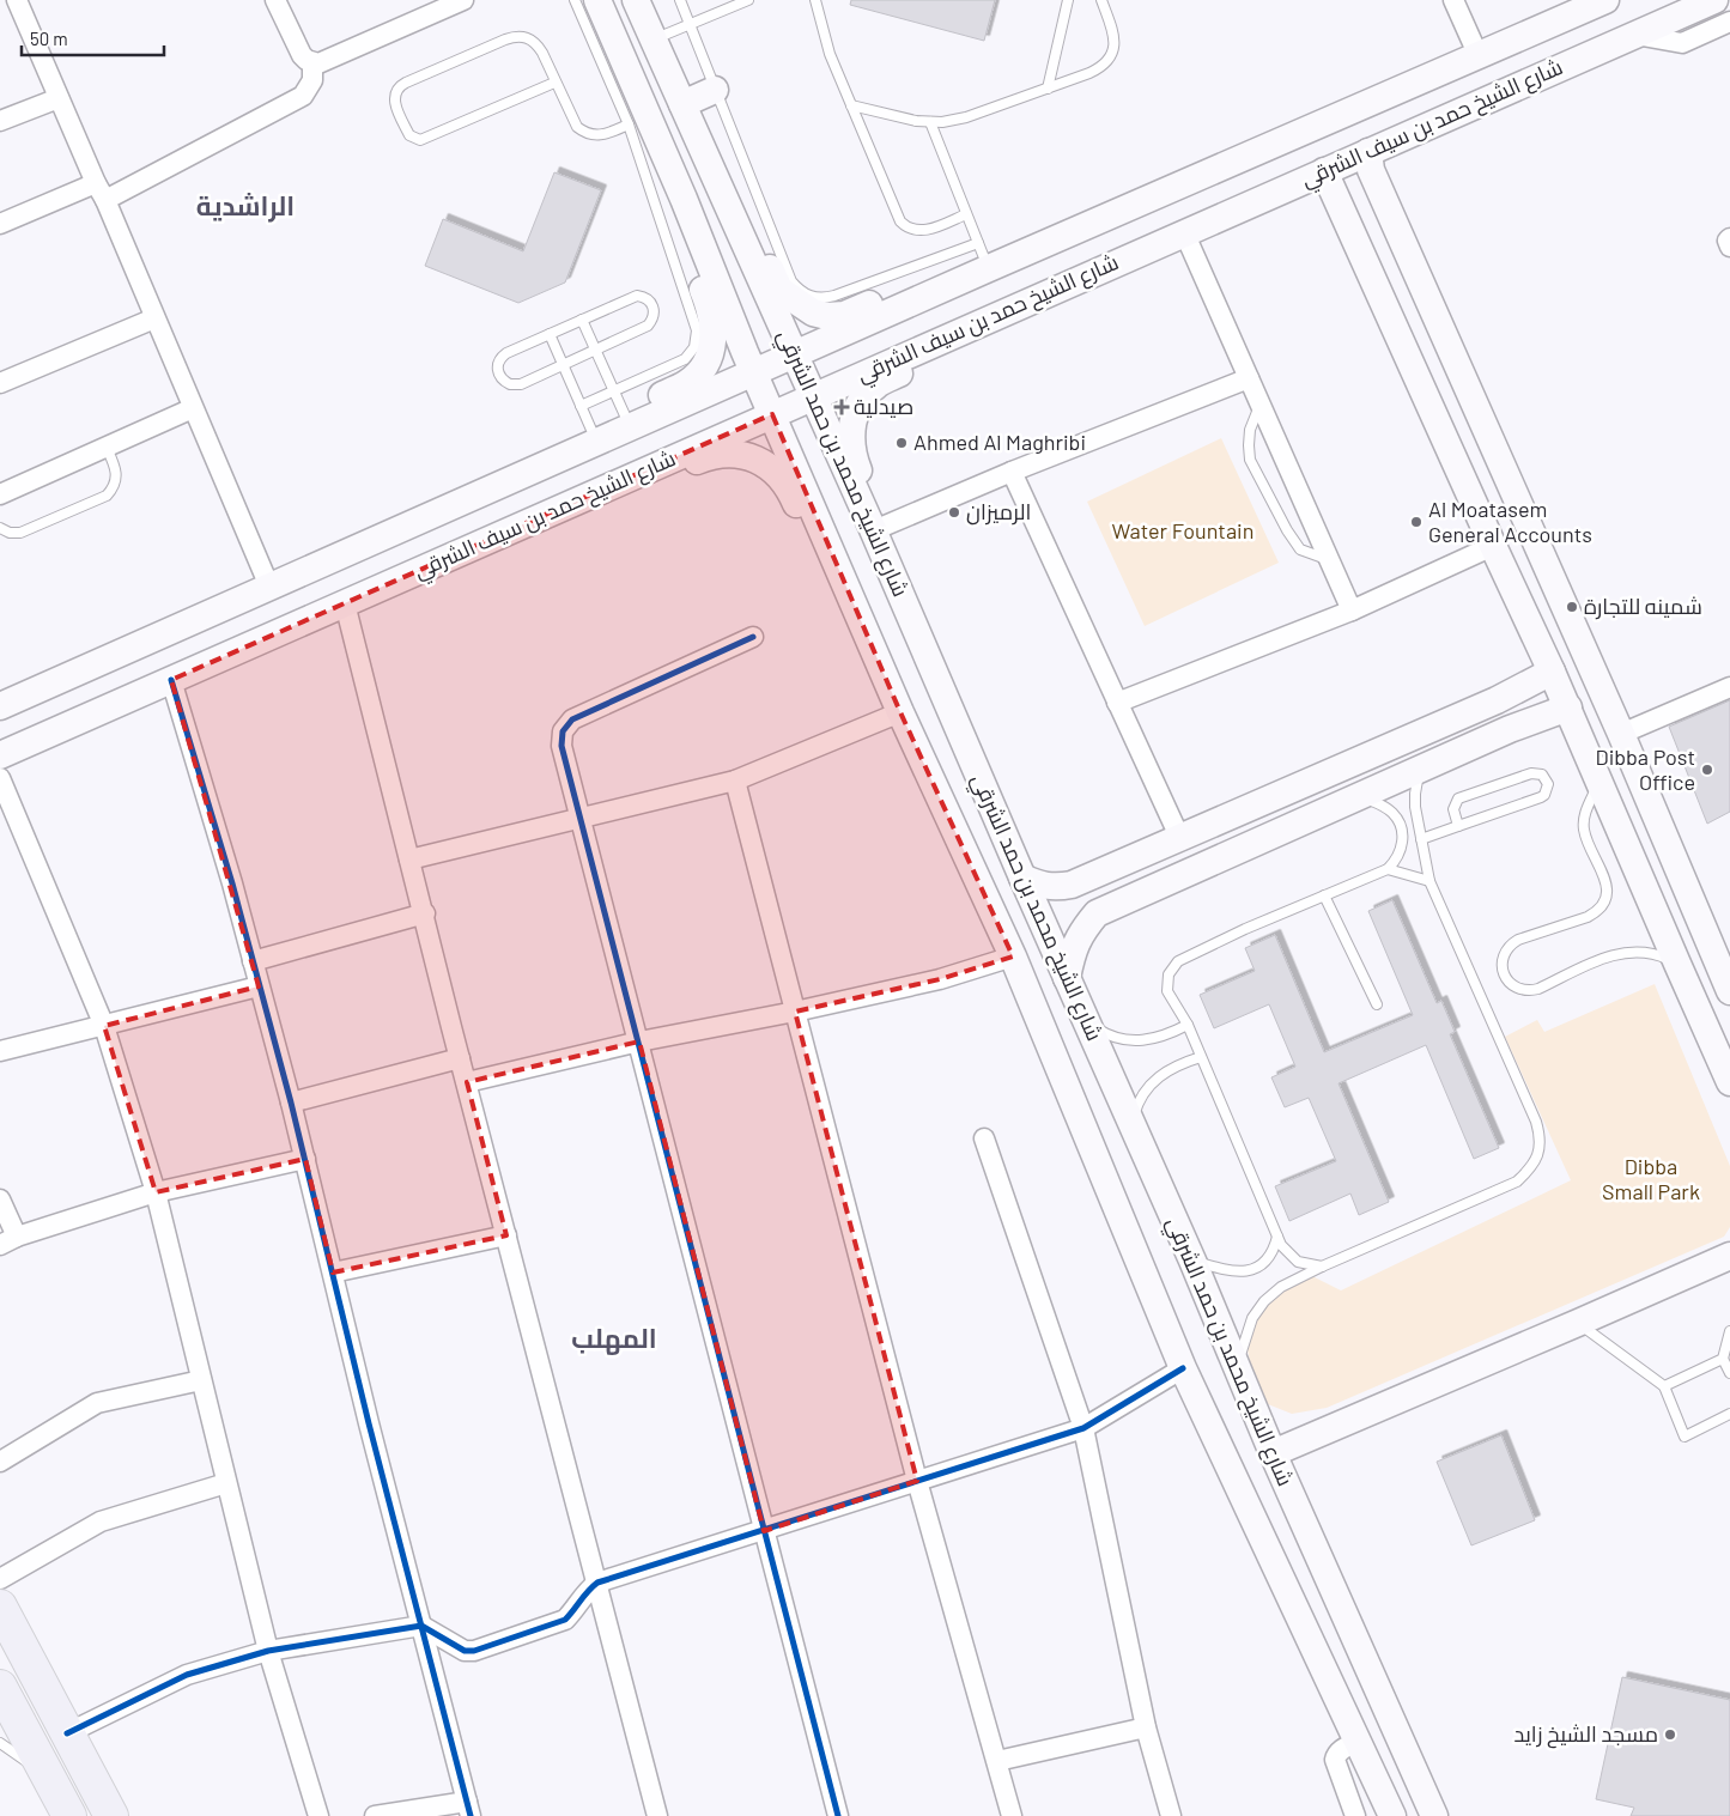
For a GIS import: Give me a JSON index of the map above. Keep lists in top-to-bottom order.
{
  "streets": {
    "main road": ["شارع الشيخ حمد بن سيف الشرقي", "شارع الشيخ محمد بن حمد الشرقي"]
  },
  "crossings": [
    ["شارع الشيخ حمد بن سيف الشرقي", "شارع الشيخ محمد بن حمد الشرقي"]
  ],
  "districts": ["الراشدية", "المهلب"],
  "parks": ["Water Fountain", "Dibba Small Park"],
  "places": {
    "health": ["صيدلية"],
    "other": [
      "Ahmed Al Maghribi",
      "الرميزان",
      "Al Moatasem General Accounts",
      "شمينه للتجارة",
      "Dibba Post Office",
      "مسجد الشيخ زايد"
    ]
  },
  "scale_bar": "50 m"
}
